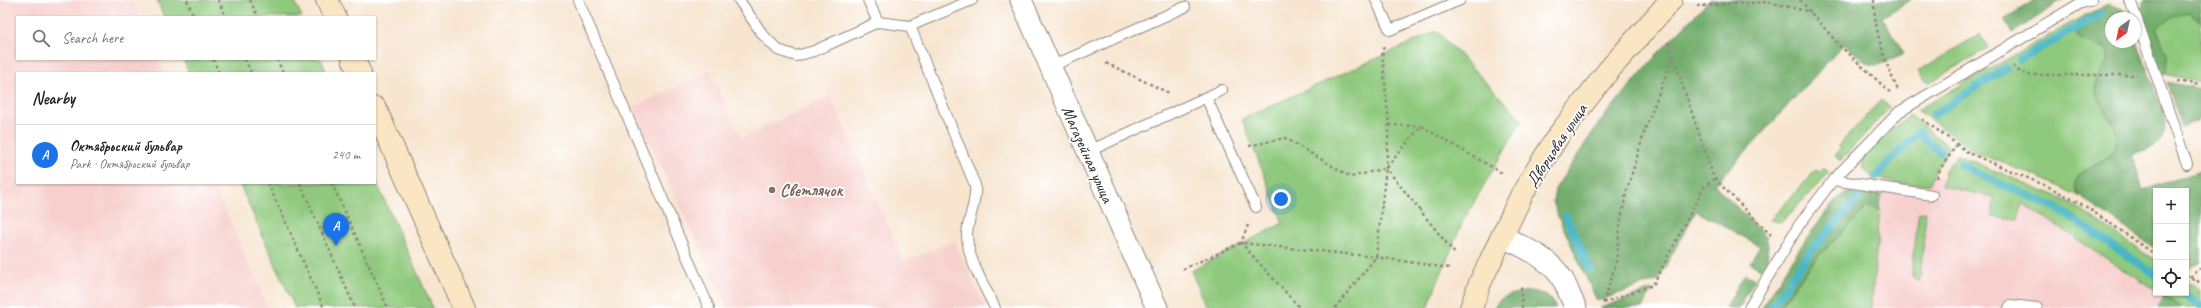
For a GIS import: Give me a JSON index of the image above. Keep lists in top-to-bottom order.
{
  "streets": {
    "main road": ["Дворцовая улица"],
    "street": ["Магазейная улица"]
  },
  "places": ["Светлячок"],
  "north": "bottom left",
  "page": {
    "search": "Search here",
    "heading": "Nearby",
    "list": [
      {
        "mark": "A",
        "name": "Октябрьский бульвар",
        "note": "Park · Октябрьский бульвар",
        "value": "240 m"
      }
    ],
    "map_buttons": ["+", "−"],
    "pins": "A"
  }
}
